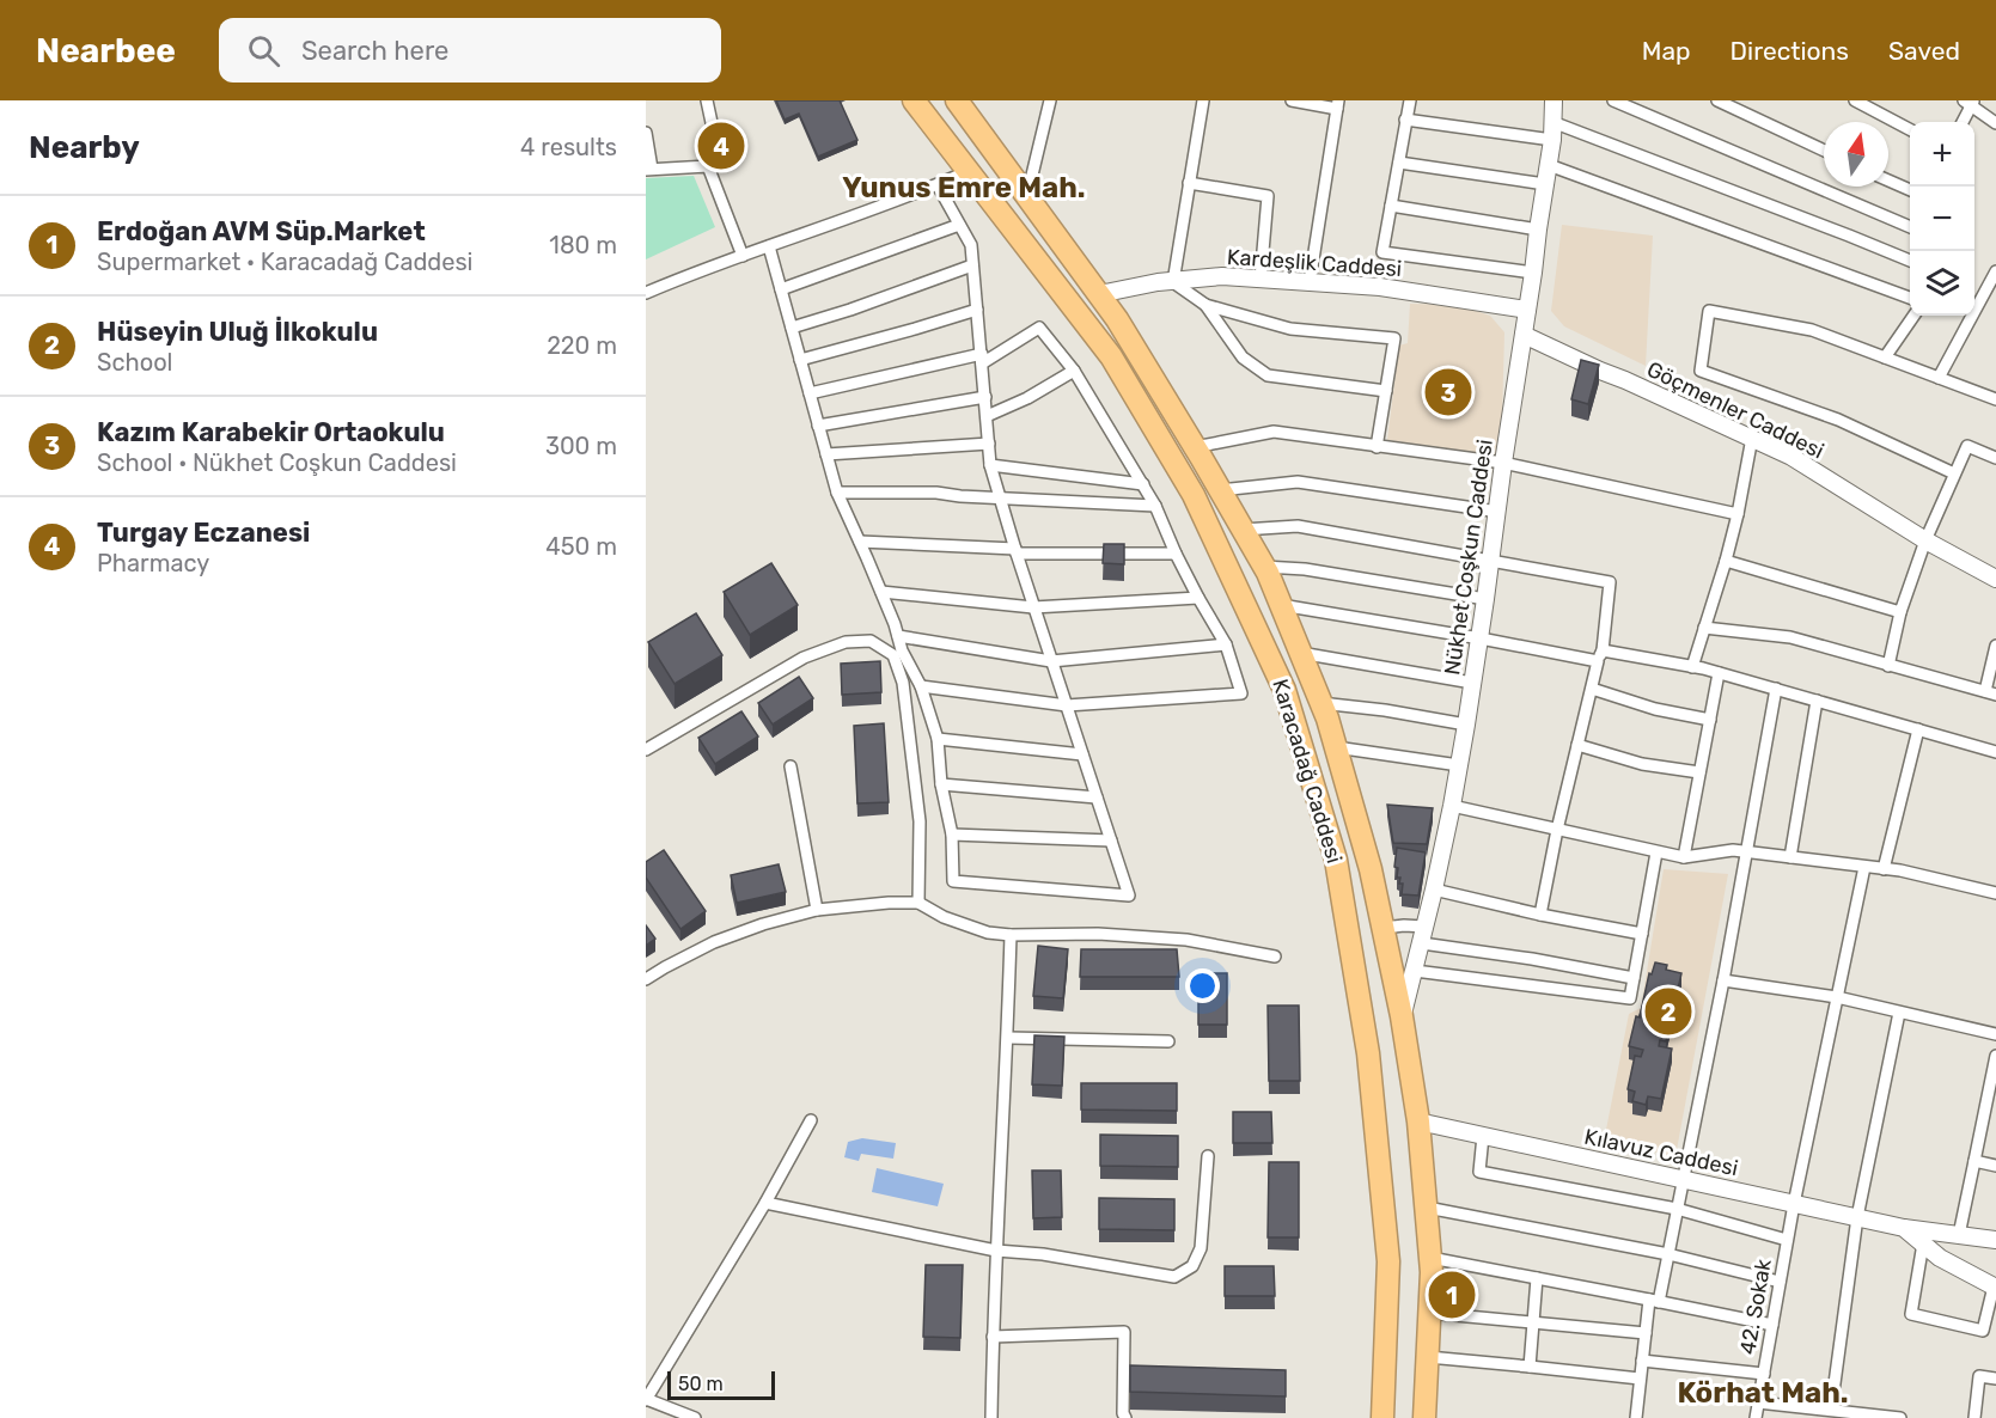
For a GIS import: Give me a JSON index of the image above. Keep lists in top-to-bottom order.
{
  "streets": {
    "highway": ["Karacadağ Caddesi"],
    "street": [
      "Kardeşlik Caddesi",
      "Göçmenler Caddesi",
      "Nükhet Coşkun Caddesi",
      "Kılavuz Caddesi",
      "42. Sokak"
    ]
  },
  "crossings": [
    ["Kardeşlik Caddesi", "Nükhet Coşkun Caddesi"],
    ["Kardeşlik Caddesi", "Karacadağ Caddesi"],
    ["Göçmenler Caddesi", "Nükhet Coşkun Caddesi"],
    ["Nükhet Coşkun Caddesi", "Karacadağ Caddesi"],
    ["Karacadağ Caddesi", "Kılavuz Caddesi"],
    ["Kılavuz Caddesi", "42. Sokak"]
  ],
  "districts": ["Yunus Emre Mah.", "Körhat Mah."],
  "scale_bar": "50 m",
  "north": "top",
  "page": {
    "header": "Nearbee",
    "search": "Search here",
    "nav": ["Map", "Directions", "Saved"],
    "heading": ["Nearby", "4 results"],
    "pins": [
      "4",
      "3",
      "2",
      "1"
    ],
    "map_buttons": ["+", "−"],
    "list": [
      {
        "mark": "1",
        "name": "Erdoğan AVM Süp.Market",
        "note": "Supermarket · Karacadağ Caddesi",
        "value": "180 m"
      },
      {
        "mark": "2",
        "name": "Hüseyin Uluğ İlkokulu",
        "note": "School",
        "value": "220 m"
      },
      {
        "mark": "3",
        "name": "Kazım Karabekir Ortaokulu",
        "note": "School · Nükhet Coşkun Caddesi",
        "value": "300 m"
      },
      {
        "mark": "4",
        "name": "Turgay Eczanesi",
        "note": "Pharmacy",
        "value": "450 m"
      }
    ],
    "scale": "50 m"
  }
}
